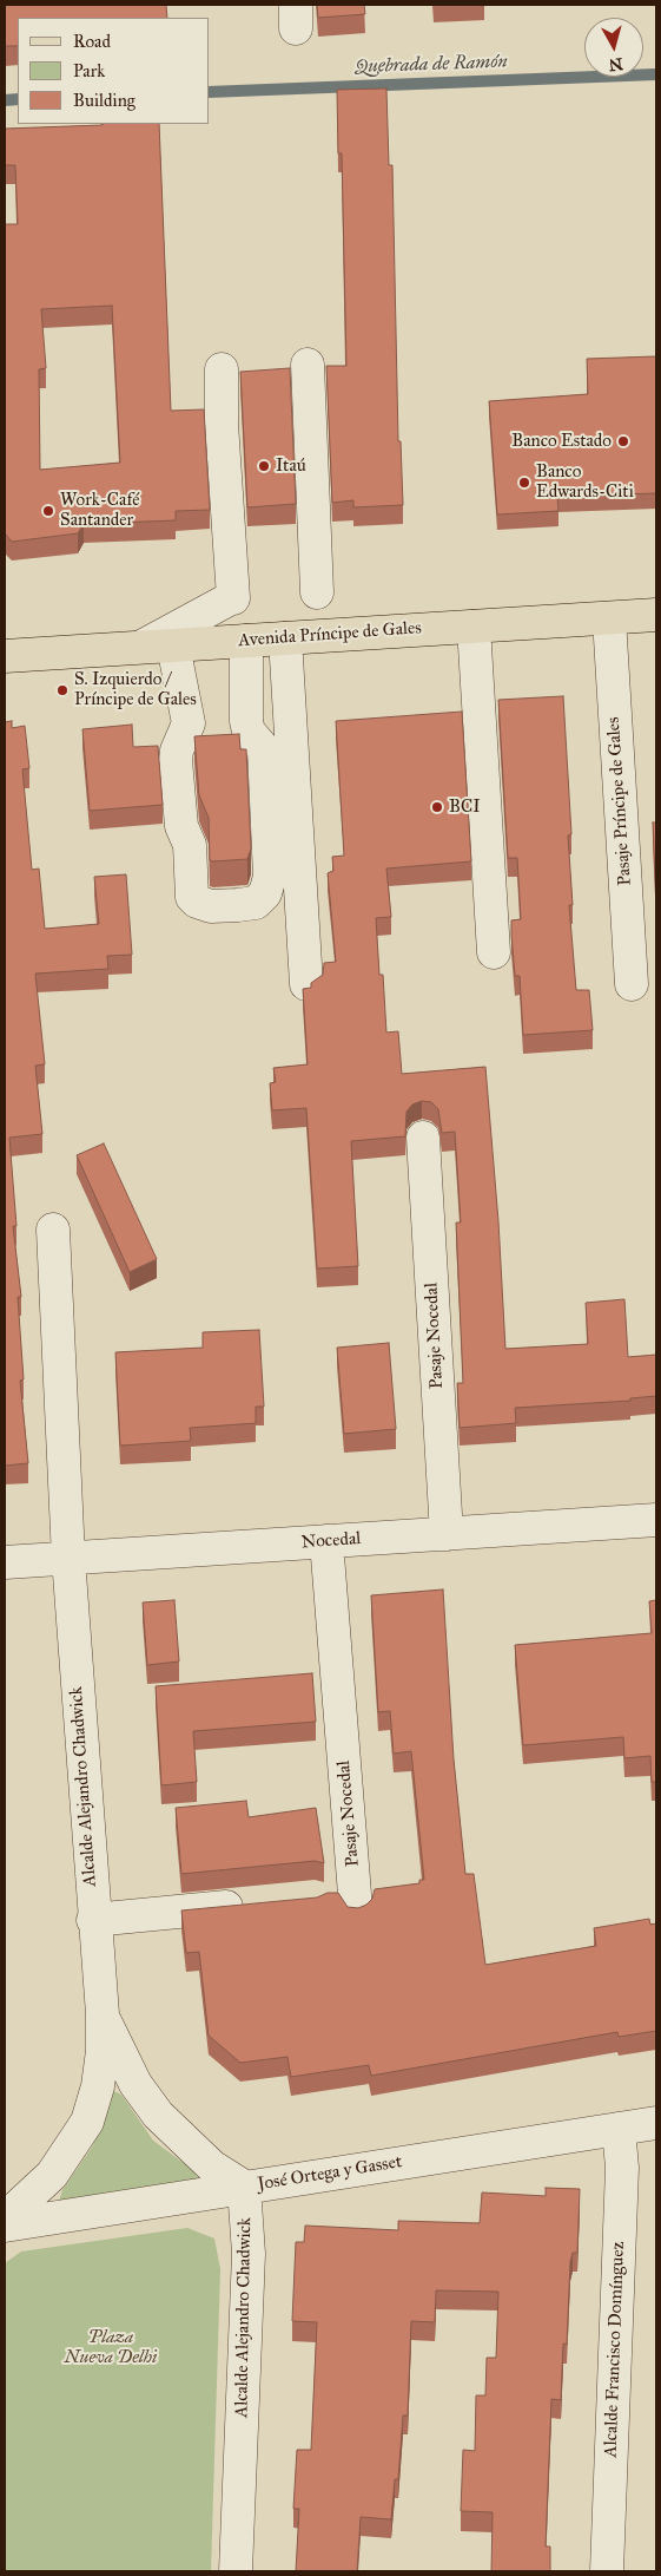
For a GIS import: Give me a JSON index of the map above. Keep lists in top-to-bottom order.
{
  "streets": {
    "main road": ["Avenida Príncipe de Gales"],
    "street": [
      "Pasaje Príncipe de Gales",
      "Pasaje Nocedal",
      "Nocedal",
      "Alcalde Alejandro Chadwick",
      "José Ortega y Gasset",
      "Alcalde Francisco Domínguez"
    ]
  },
  "crossings": [
    ["Avenida Príncipe de Gales", "Pasaje Príncipe de Gales"],
    ["Pasaje Nocedal", "Nocedal"],
    ["Nocedal", "Alcalde Alejandro Chadwick"],
    ["Alcalde Alejandro Chadwick", "José Ortega y Gasset"],
    ["José Ortega y Gasset", "Alcalde Francisco Domínguez"]
  ],
  "water": ["Quebrada de Ramón"],
  "parks": ["Plaza Nueva Delhi"],
  "places": [
    "Banco Estado",
    "Itaú",
    "Banco Edwards-Citi",
    "Work-Café Santander",
    "S. Izquierdo / Príncipe de Gales",
    "BCI"
  ],
  "legend": ["Road", "Park", "Building"],
  "north": "bottom"
}
